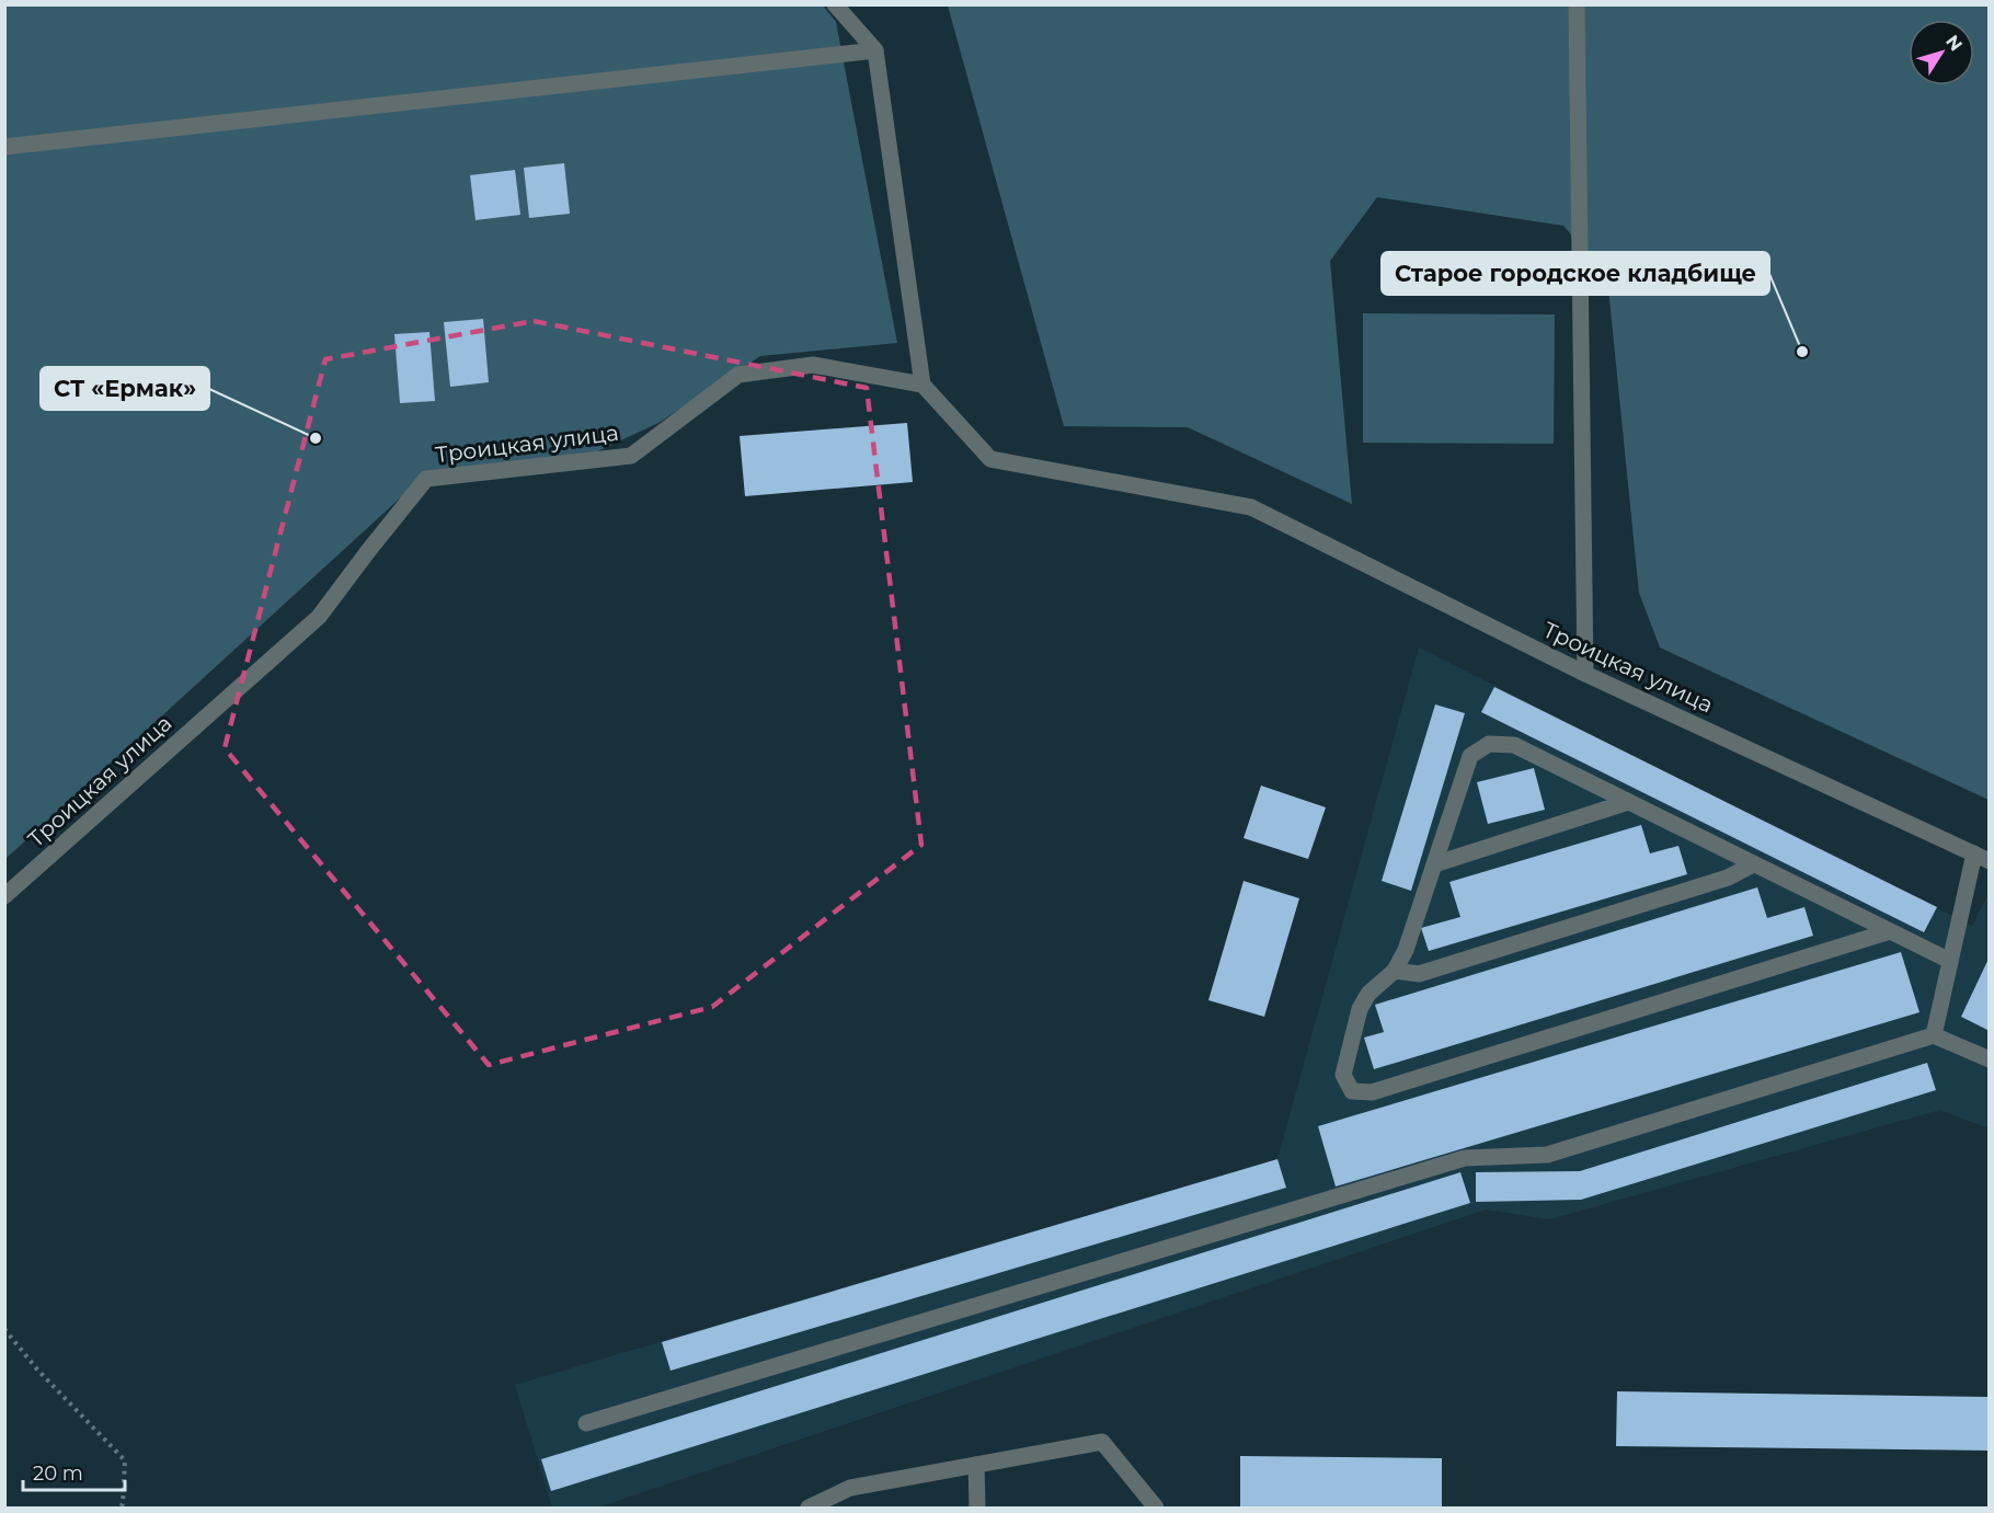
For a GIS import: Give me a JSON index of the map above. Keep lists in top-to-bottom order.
{
  "streets": {
    "street": ["Троицкая улица"]
  },
  "places": ["Старое городское кладбище", "СТ «Ермак»"],
  "scale_bar": "20 m",
  "north": "top right"
}
